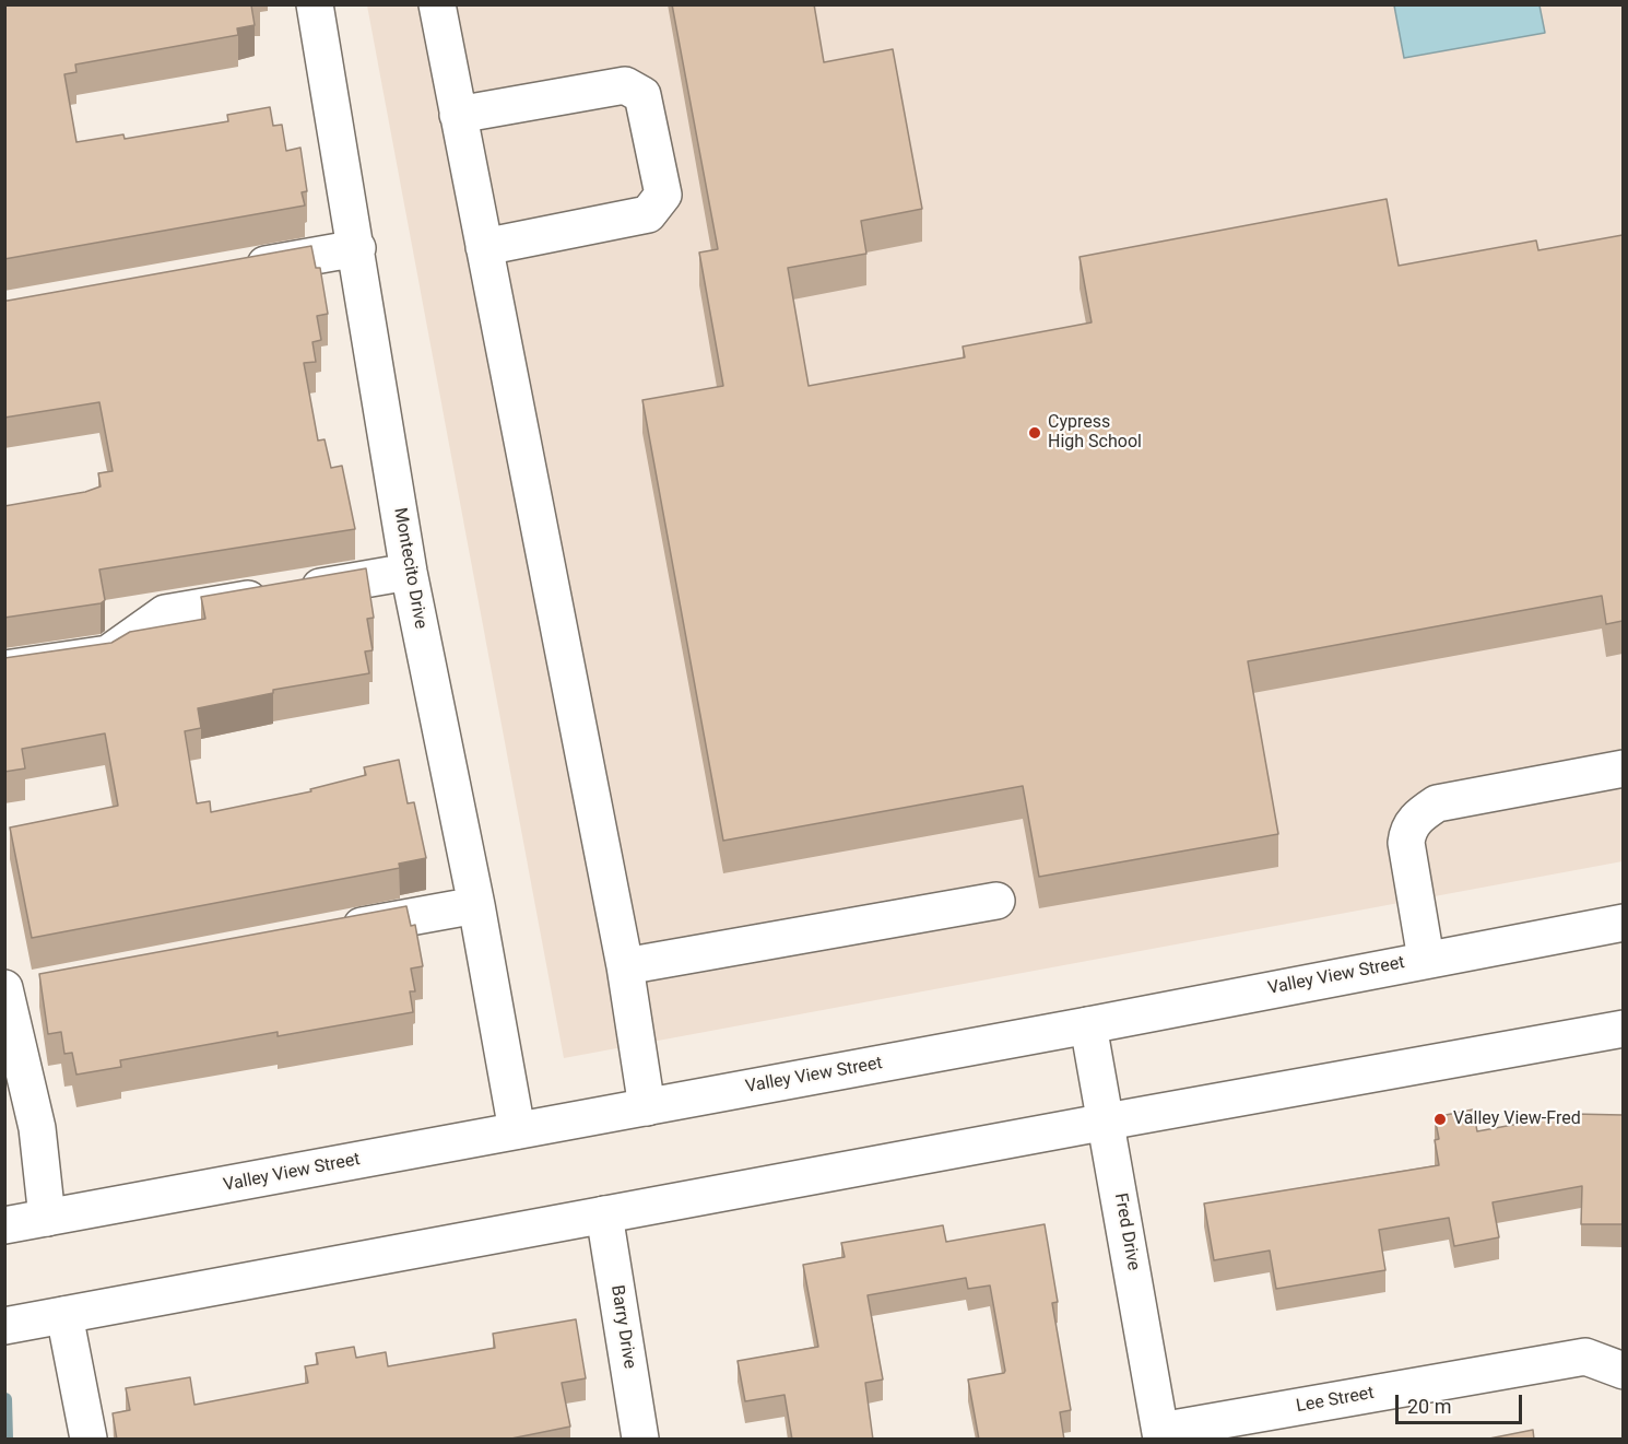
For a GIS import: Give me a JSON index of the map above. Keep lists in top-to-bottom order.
{
  "streets": {
    "main road": [
      "Montecito Drive",
      "Valley View Street",
      "Fred Drive",
      "Barry Drive",
      "Lee Street"
    ]
  },
  "crossings": [
    ["Montecito Drive", "Valley View Street"],
    ["Valley View Street", "Fred Drive"],
    ["Fred Drive", "Lee Street"]
  ],
  "places": ["Cypress High School", "Valley View-Fred"],
  "scale_bar": "20 m"
}
